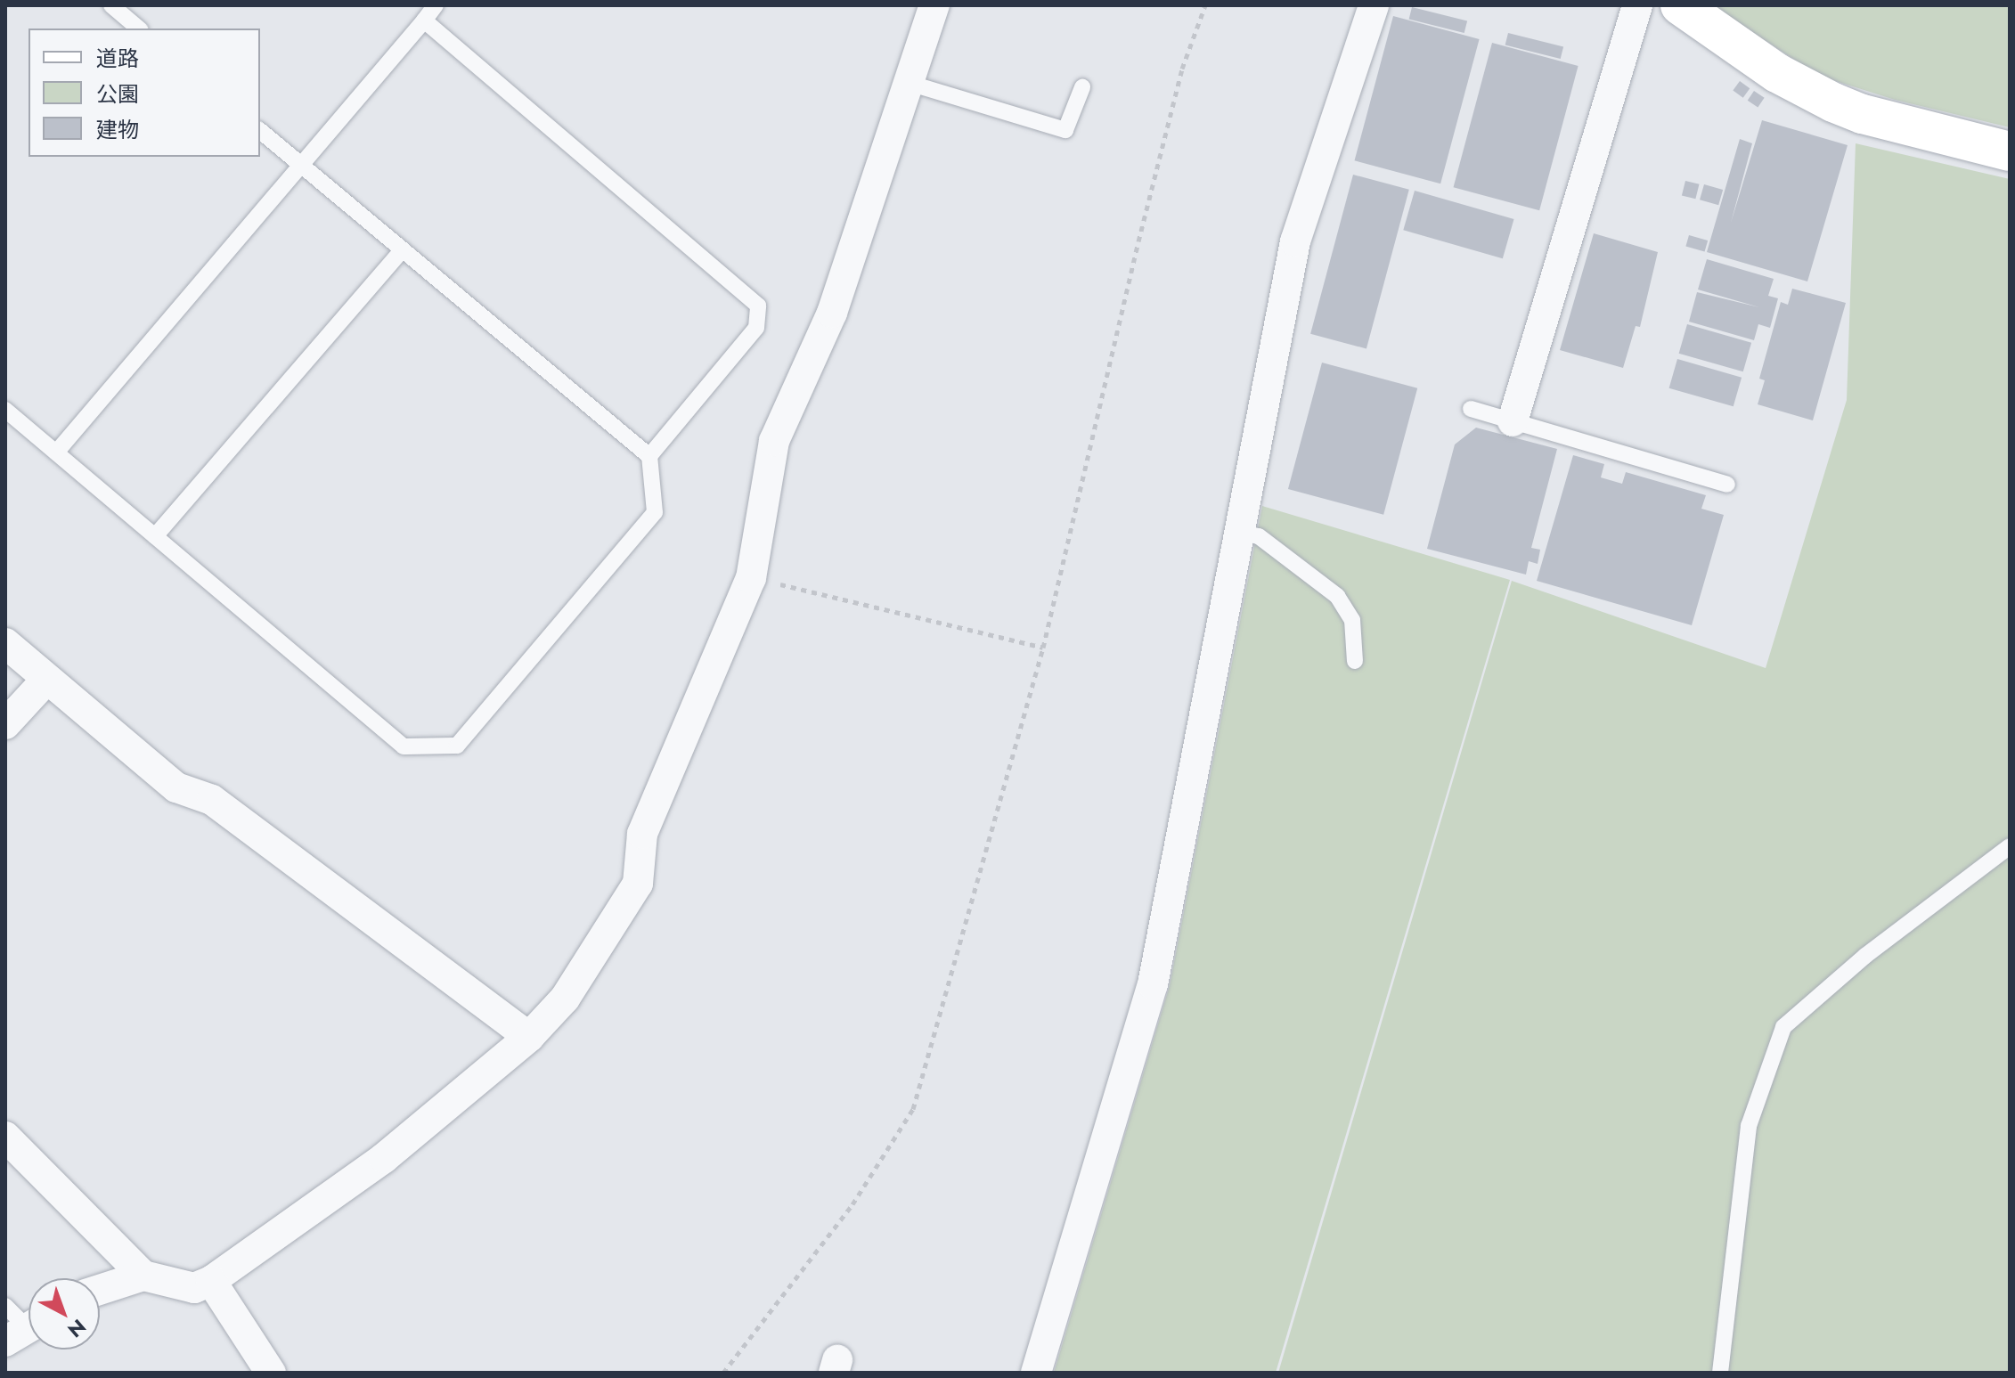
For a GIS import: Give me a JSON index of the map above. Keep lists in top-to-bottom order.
{
  "legend": ["道路", "公園", "建物"],
  "north": "bottom right"
}
